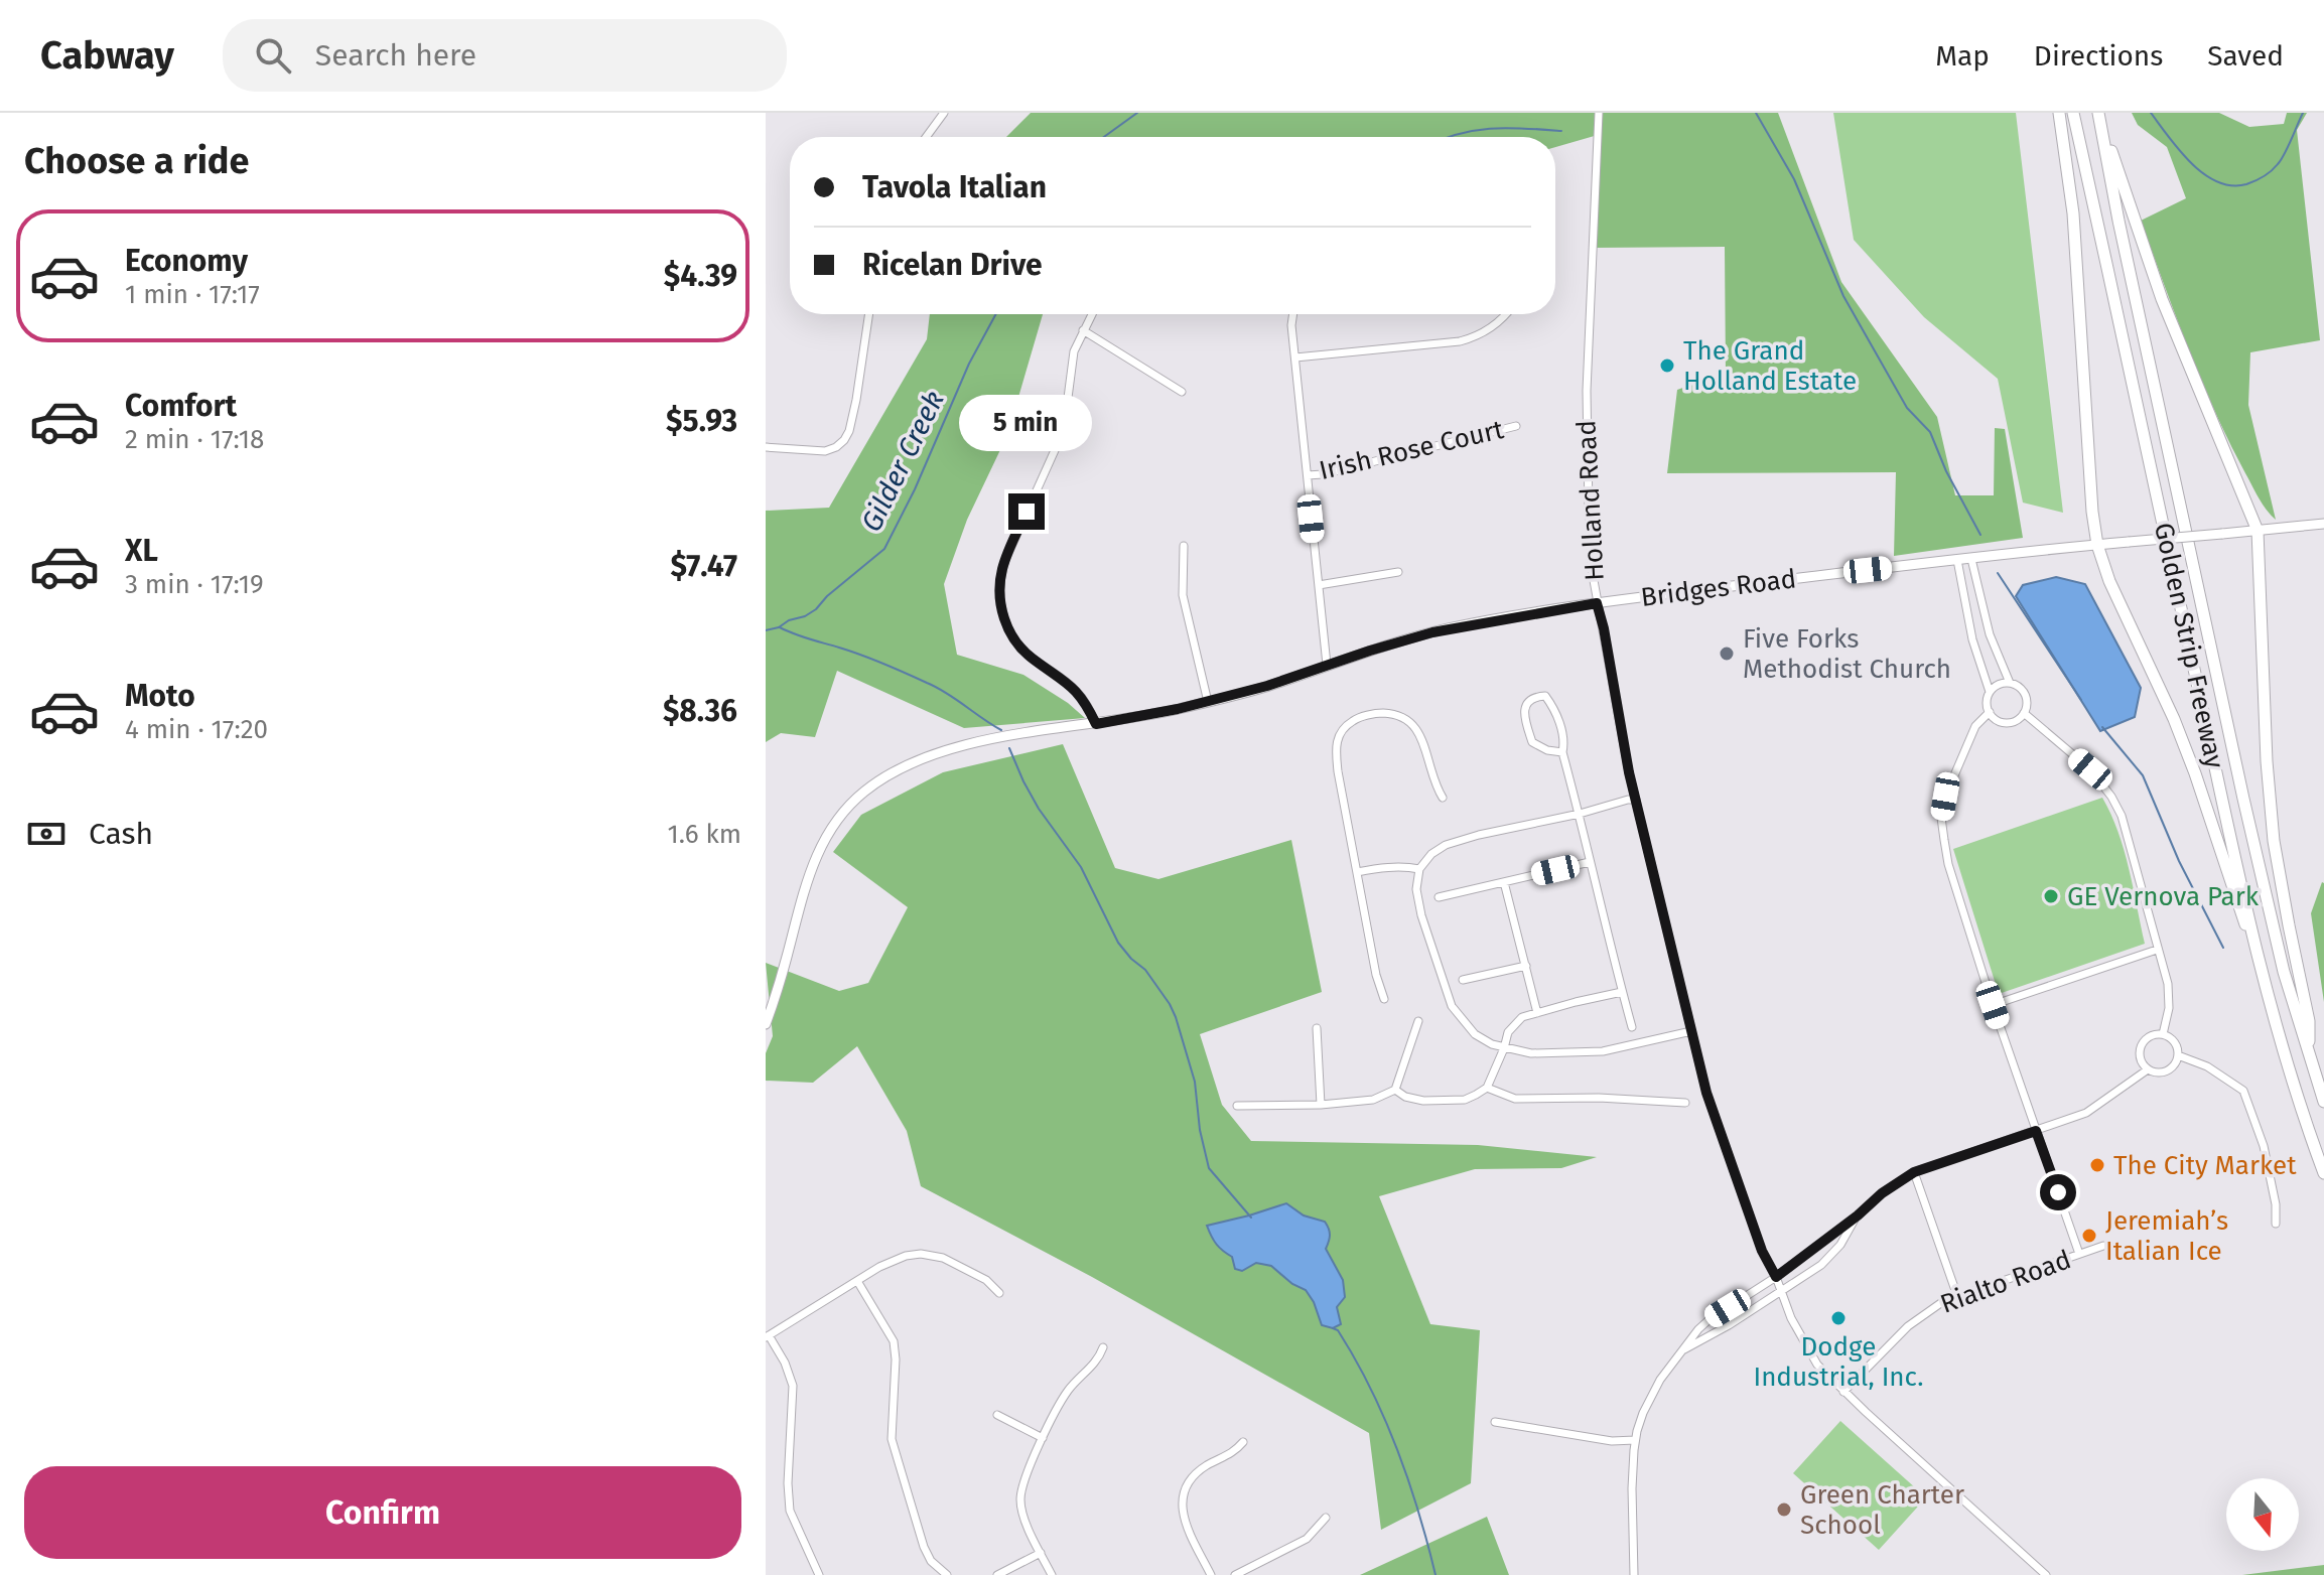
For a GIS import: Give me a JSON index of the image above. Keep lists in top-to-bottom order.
{
  "streets": {
    "highway": ["Golden Strip Freeway"],
    "main road": ["Bridges Road"],
    "street": ["Irish Rose Court", "Holland Road", "Rialto Road"]
  },
  "crossings": [
    ["Holland Road", "Bridges Road"],
    ["Holland Road", "Rialto Road"]
  ],
  "water": ["Gilder Creek"],
  "places": [
    "The Grand Holland Estate",
    "Five Forks Methodist Church",
    "GE Vernova Park",
    "The City Market",
    "Jeremiah’s Italian Ice",
    "Dodge Industrial, Inc.",
    "Green Charter School"
  ],
  "north": "bottom",
  "page": {
    "header": "Cabway",
    "search": "Search here",
    "nav": ["Map", "Directions", "Saved"],
    "heading": "Choose a ride",
    "banner": ["Tavola Italian", "Ricelan Drive"],
    "list": [
      {
        "name": "Economy",
        "note": "1 min · 17:17",
        "value": "$4.39"
      },
      {
        "name": "Comfort",
        "note": "2 min · 17:18",
        "value": "$5.93"
      },
      {
        "name": "XL",
        "note": "3 min · 17:19",
        "value": "$7.47"
      },
      {
        "name": "Moto",
        "note": "4 min · 17:20",
        "value": "$8.36"
      }
    ],
    "bubble": "5 min",
    "pay": ["Cash", "1.6 km"],
    "buttons": "Confirm"
  }
}
